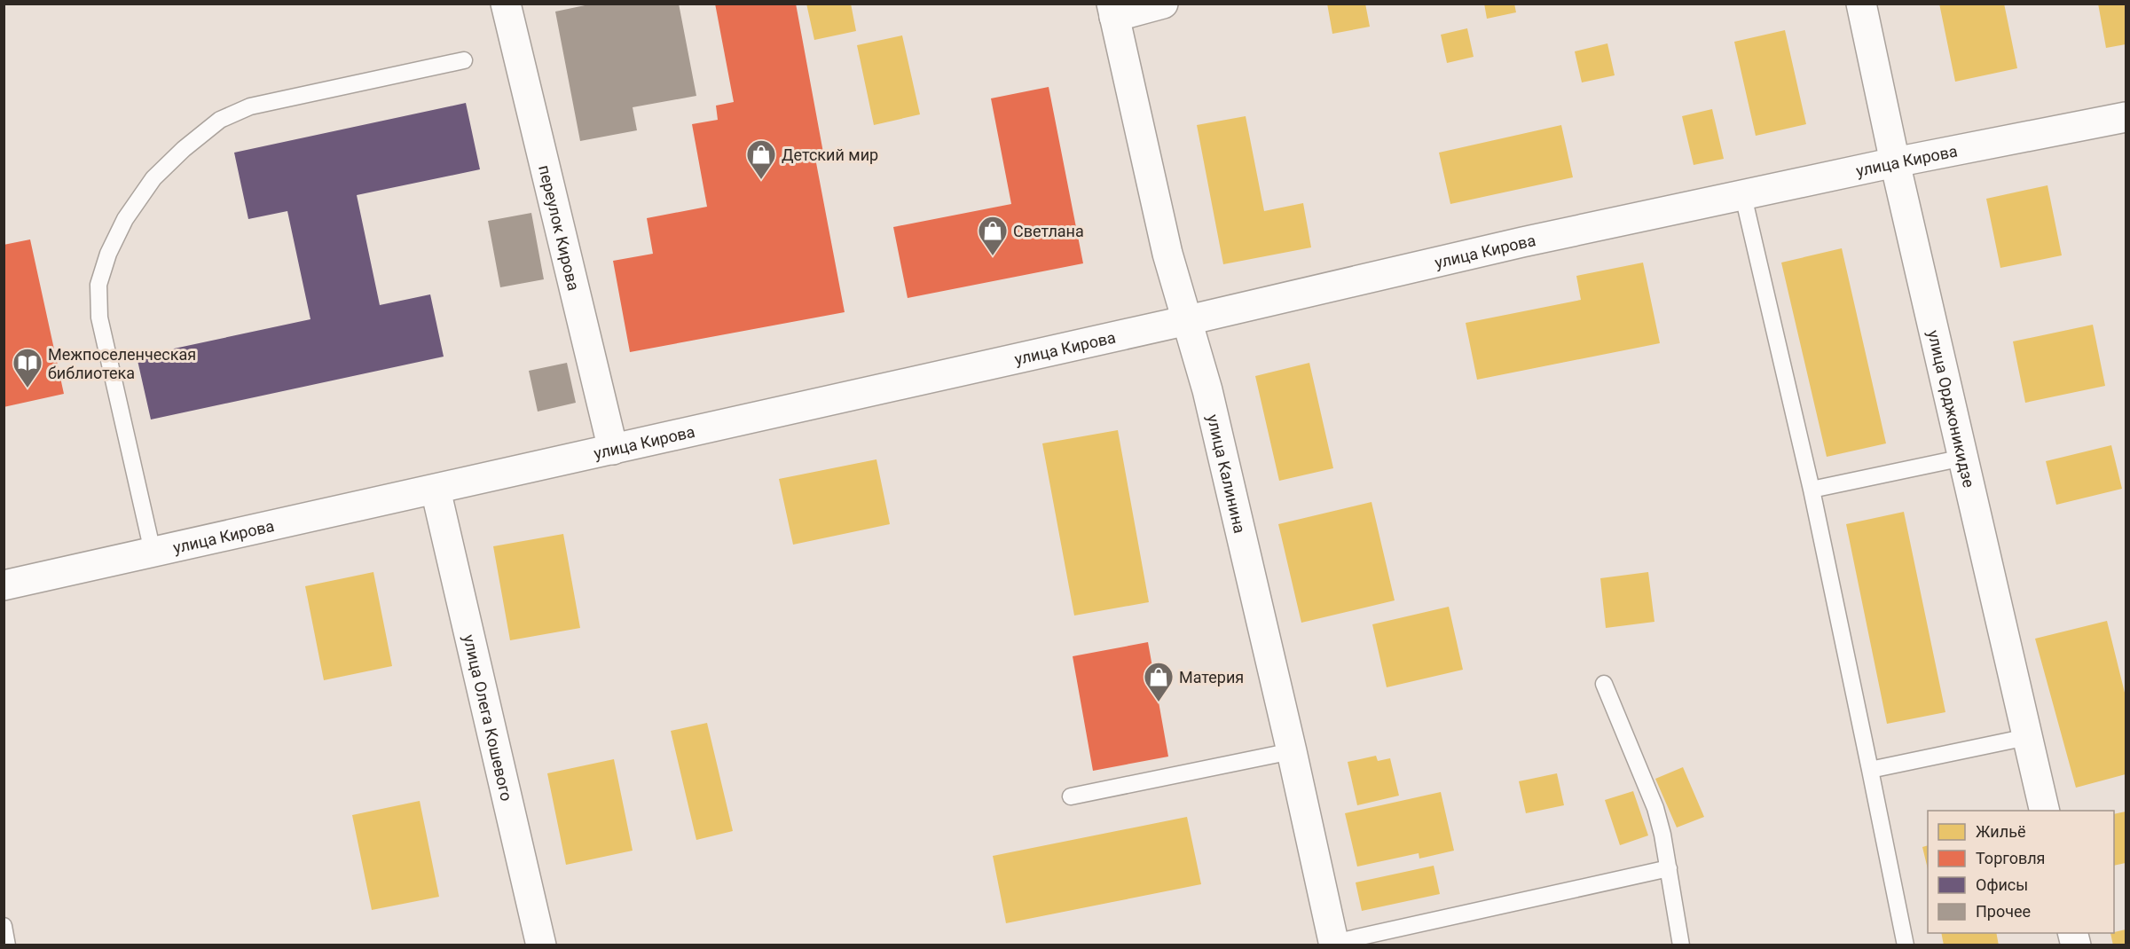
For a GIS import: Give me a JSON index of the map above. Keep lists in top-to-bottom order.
{
  "streets": {
    "street": [
      "улица Кирова",
      "переулок Кирова",
      "улица Орджоникидзе",
      "улица Калинина",
      "улица Олега Кошевого"
    ]
  },
  "crossings": [
    ["улица Кирова", "переулок Кирова"],
    ["улица Кирова", "улица Орджоникидзе"],
    ["улица Кирова", "улица Калинина"],
    ["улица Кирова", "улица Олега Кошевого"]
  ],
  "places": {
    "shop": ["Детский мир", "Светлана", "Материя"],
    "library": ["Межпоселенческая библиотека"]
  },
  "legend": [
    "Жильё",
    "Торговля",
    "Офисы",
    "Прочее"
  ]
}
